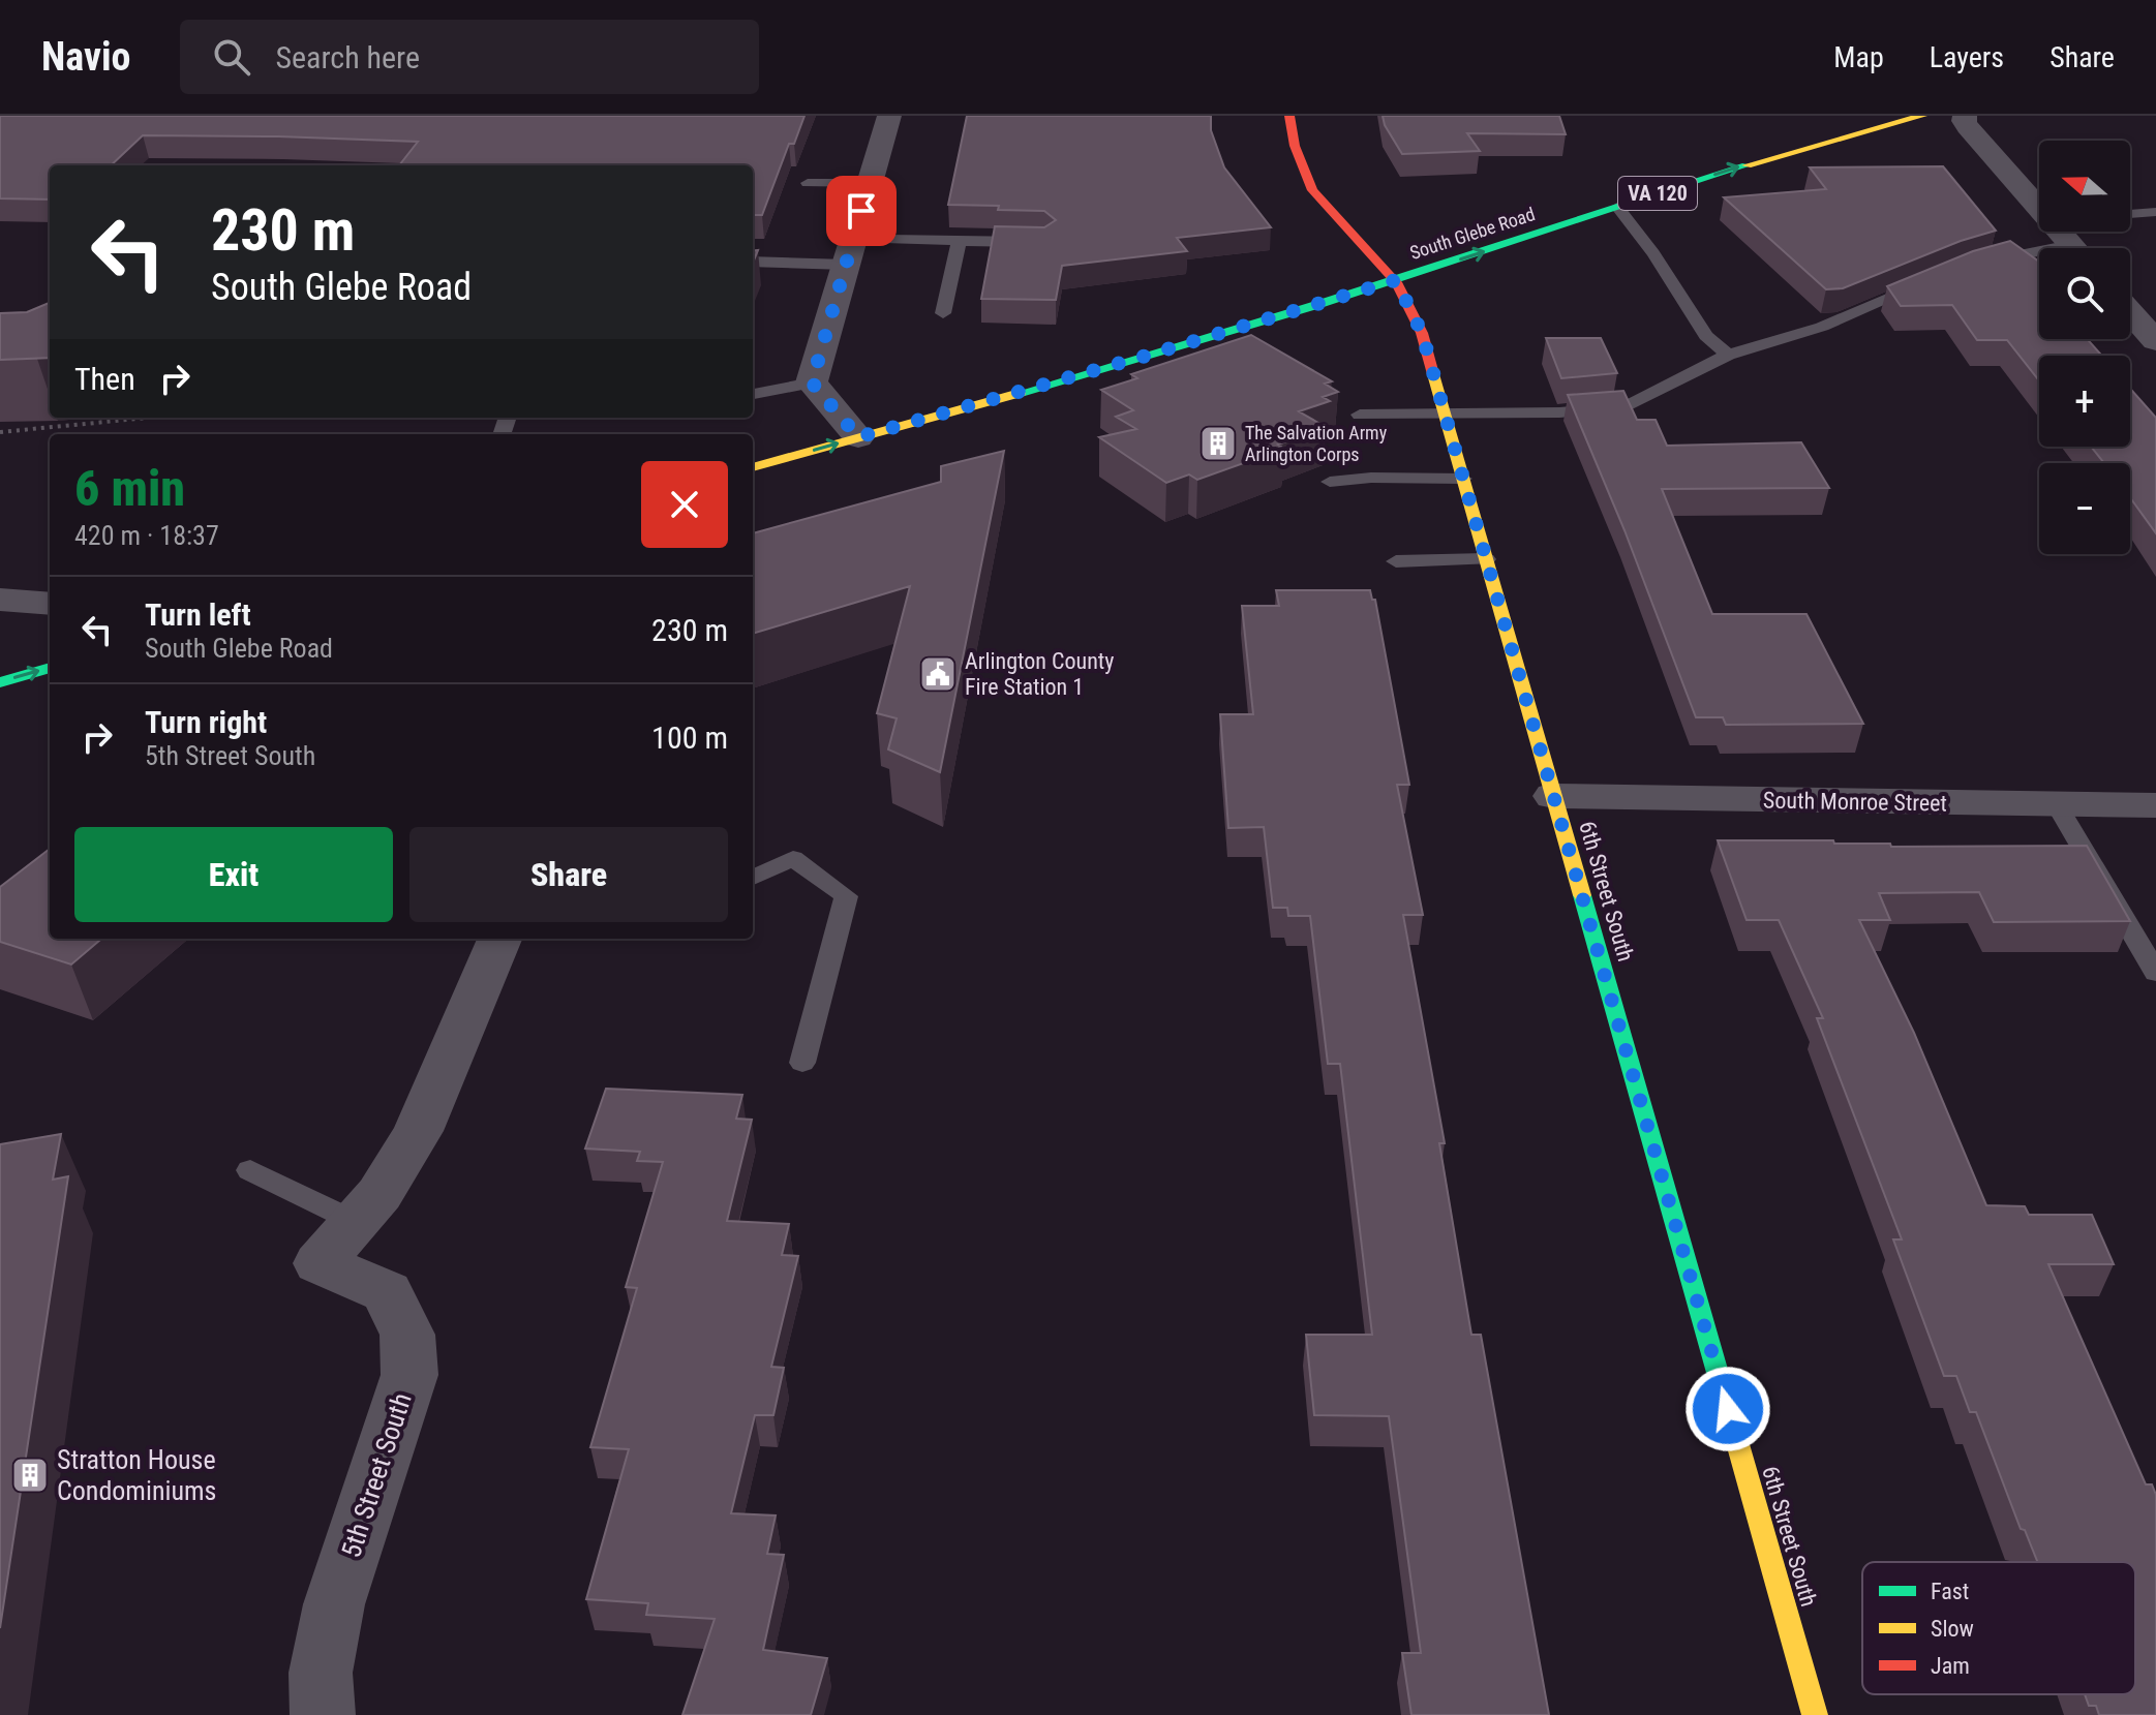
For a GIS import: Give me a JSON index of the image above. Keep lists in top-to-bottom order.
{
  "streets": {
    "street": [
      "VA 120",
      "South Glebe Road",
      "South Monroe Street",
      "6th Street South",
      "5th Street South"
    ]
  },
  "crossings": [
    ["South Glebe Road", "6th Street South"],
    ["South Monroe Street", "6th Street South"]
  ],
  "one_way": ["South Glebe Road"],
  "places": {
    "building": ["The Salvation Army Arlington Corps", "Stratton House Condominiums"],
    "public building": ["Arlington County Fire Station 1"]
  },
  "legend": ["Fast", "Slow", "Jam"],
  "north": "left",
  "page": {
    "header": "Navio",
    "search": "Search here",
    "nav": ["Map", "Layers", "Share"],
    "map_buttons": ["+", "−"],
    "turn": ["230 m", "South Glebe Road"],
    "then": "Then",
    "heading": ["6 min", "420 m · 18:37"],
    "list": [
      {
        "name": "Turn left",
        "note": "South Glebe Road",
        "value": "230 m"
      },
      {
        "name": "Turn right",
        "note": "5th Street South",
        "value": "100 m"
      }
    ],
    "buttons": ["Exit", "Share"]
  }
}
